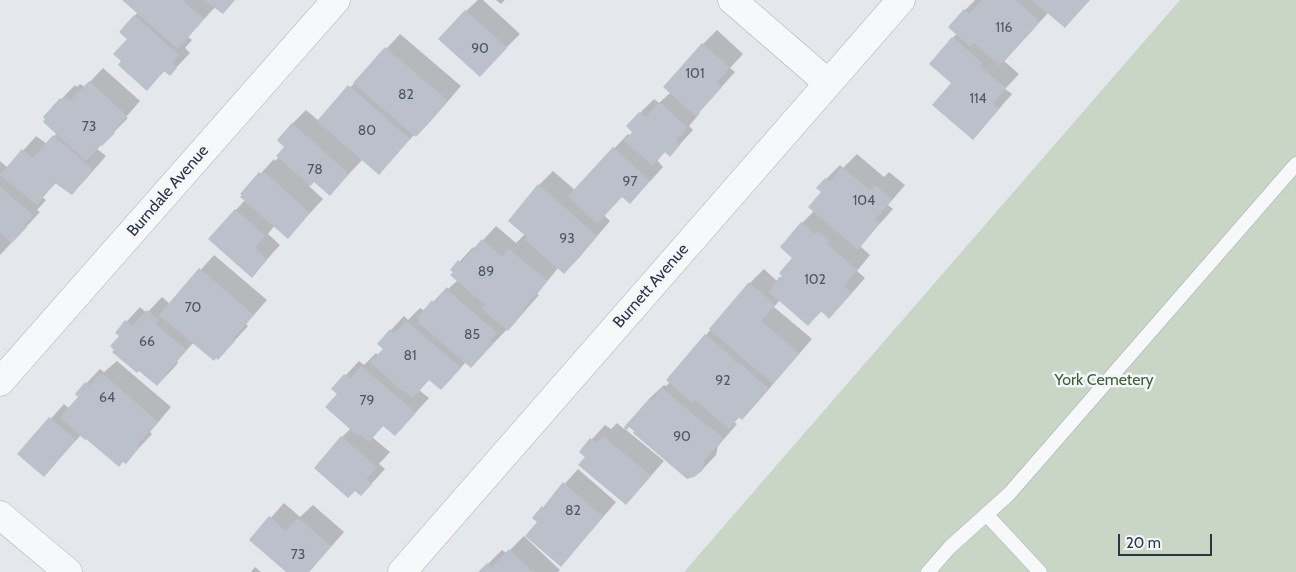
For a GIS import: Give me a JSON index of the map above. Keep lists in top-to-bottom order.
{
  "streets": {
    "street": ["Burndale Avenue", "Burnett Avenue"]
  },
  "parks": ["York Cemetery"],
  "house_numbers": [
    "116",
    "90",
    "101",
    "82",
    "114",
    "73",
    "80",
    "78",
    "97",
    "104",
    "93",
    "89",
    "102",
    "70",
    "85",
    "66",
    "81",
    "92",
    "64",
    "79",
    "90",
    "82",
    "73"
  ],
  "scale_bar": "20 m"
}
